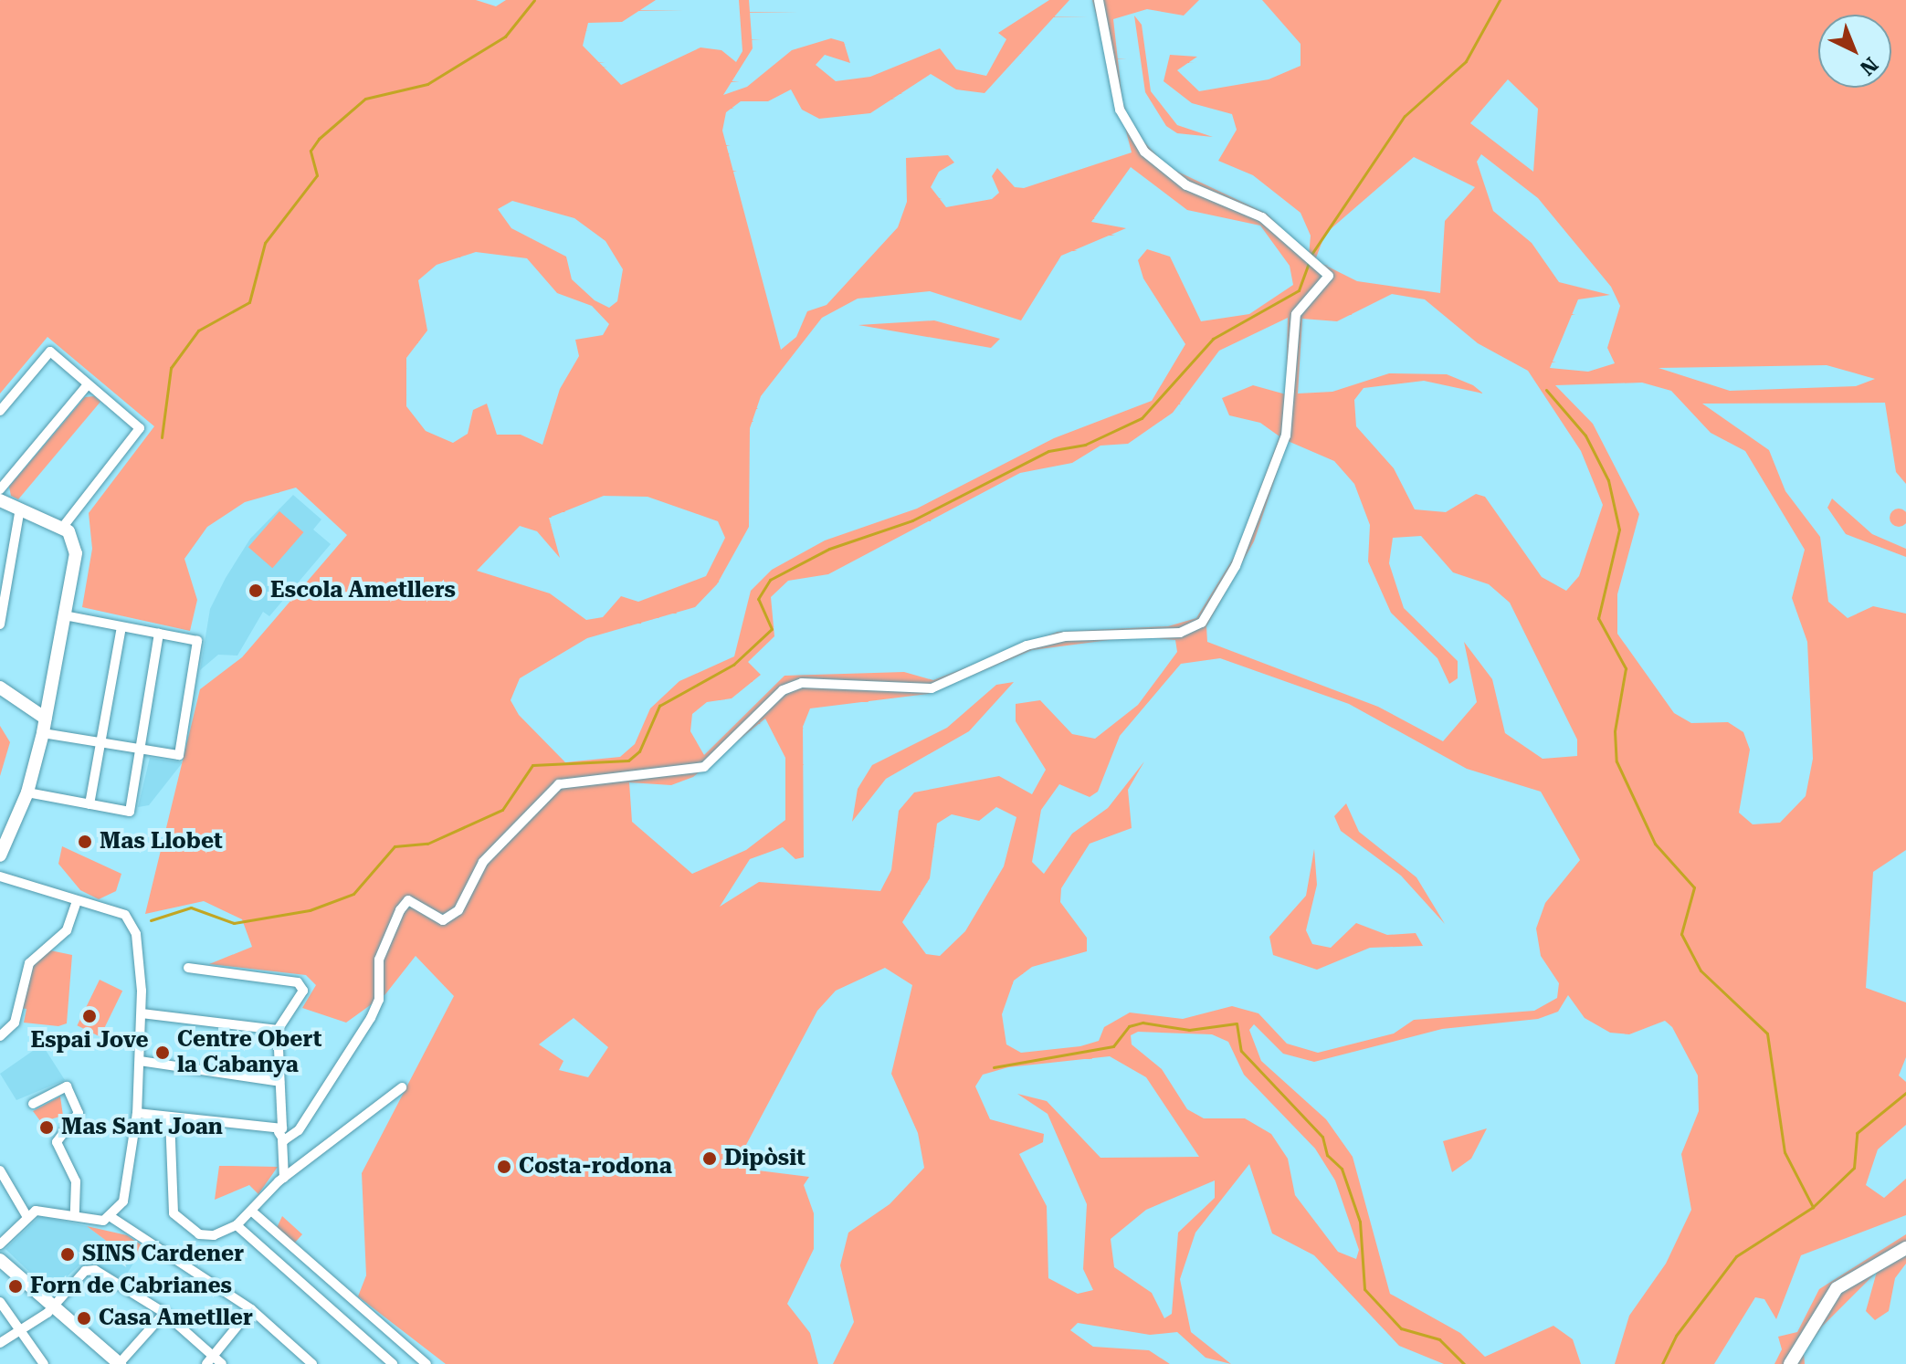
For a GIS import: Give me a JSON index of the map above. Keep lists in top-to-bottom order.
{
  "places": [
    "Escola Ametllers",
    "Mas Llobet",
    "Espai Jove",
    "Centre Obert la Cabanya",
    "Mas Sant Joan",
    "Dipòsit",
    "Costa-rodona",
    "SINS Cardener",
    "Forn de Cabrianes",
    "Casa Ametller"
  ],
  "north": "bottom right"
}
